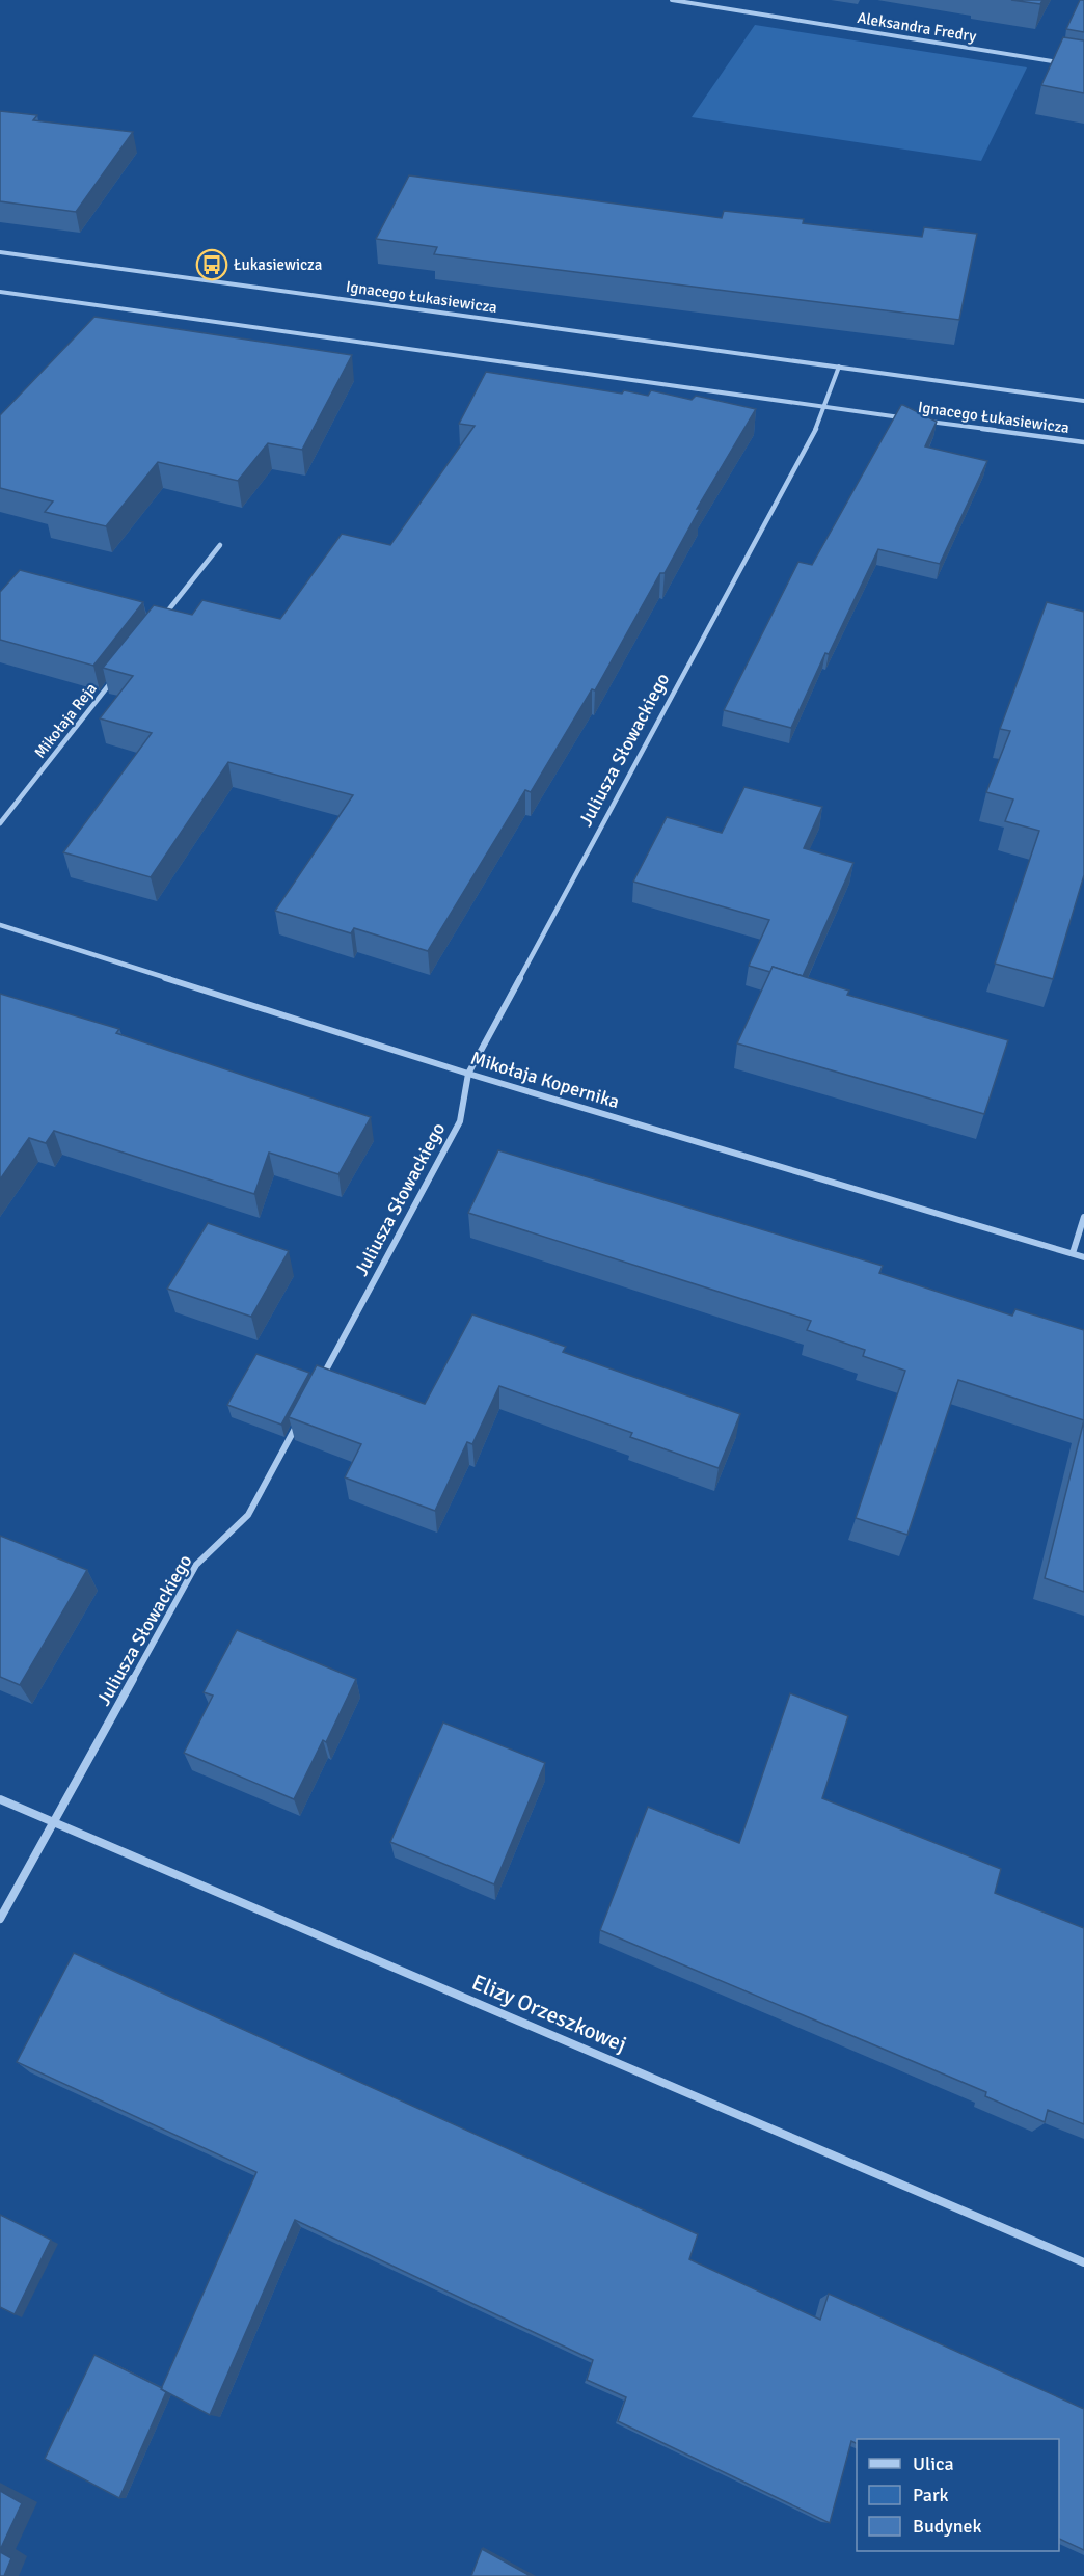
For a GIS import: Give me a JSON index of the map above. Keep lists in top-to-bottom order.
{
  "streets": {
    "street": [
      "Aleksandra Fredry",
      "Ignacego Łukasiewicza",
      "Mikołaja Reja",
      "Juliusza Słowackiego",
      "Mikołaja Kopernika",
      "Elizy Orzeszkowej"
    ]
  },
  "crossings": [
    ["Ignacego Łukasiewicza", "Juliusza Słowackiego"],
    ["Juliusza Słowackiego", "Mikołaja Kopernika"],
    ["Juliusza Słowackiego", "Elizy Orzeszkowej"]
  ],
  "places": {
    "bus stop": ["Łukasiewicza"]
  },
  "legend": ["Ulica", "Park", "Budynek"]
}
